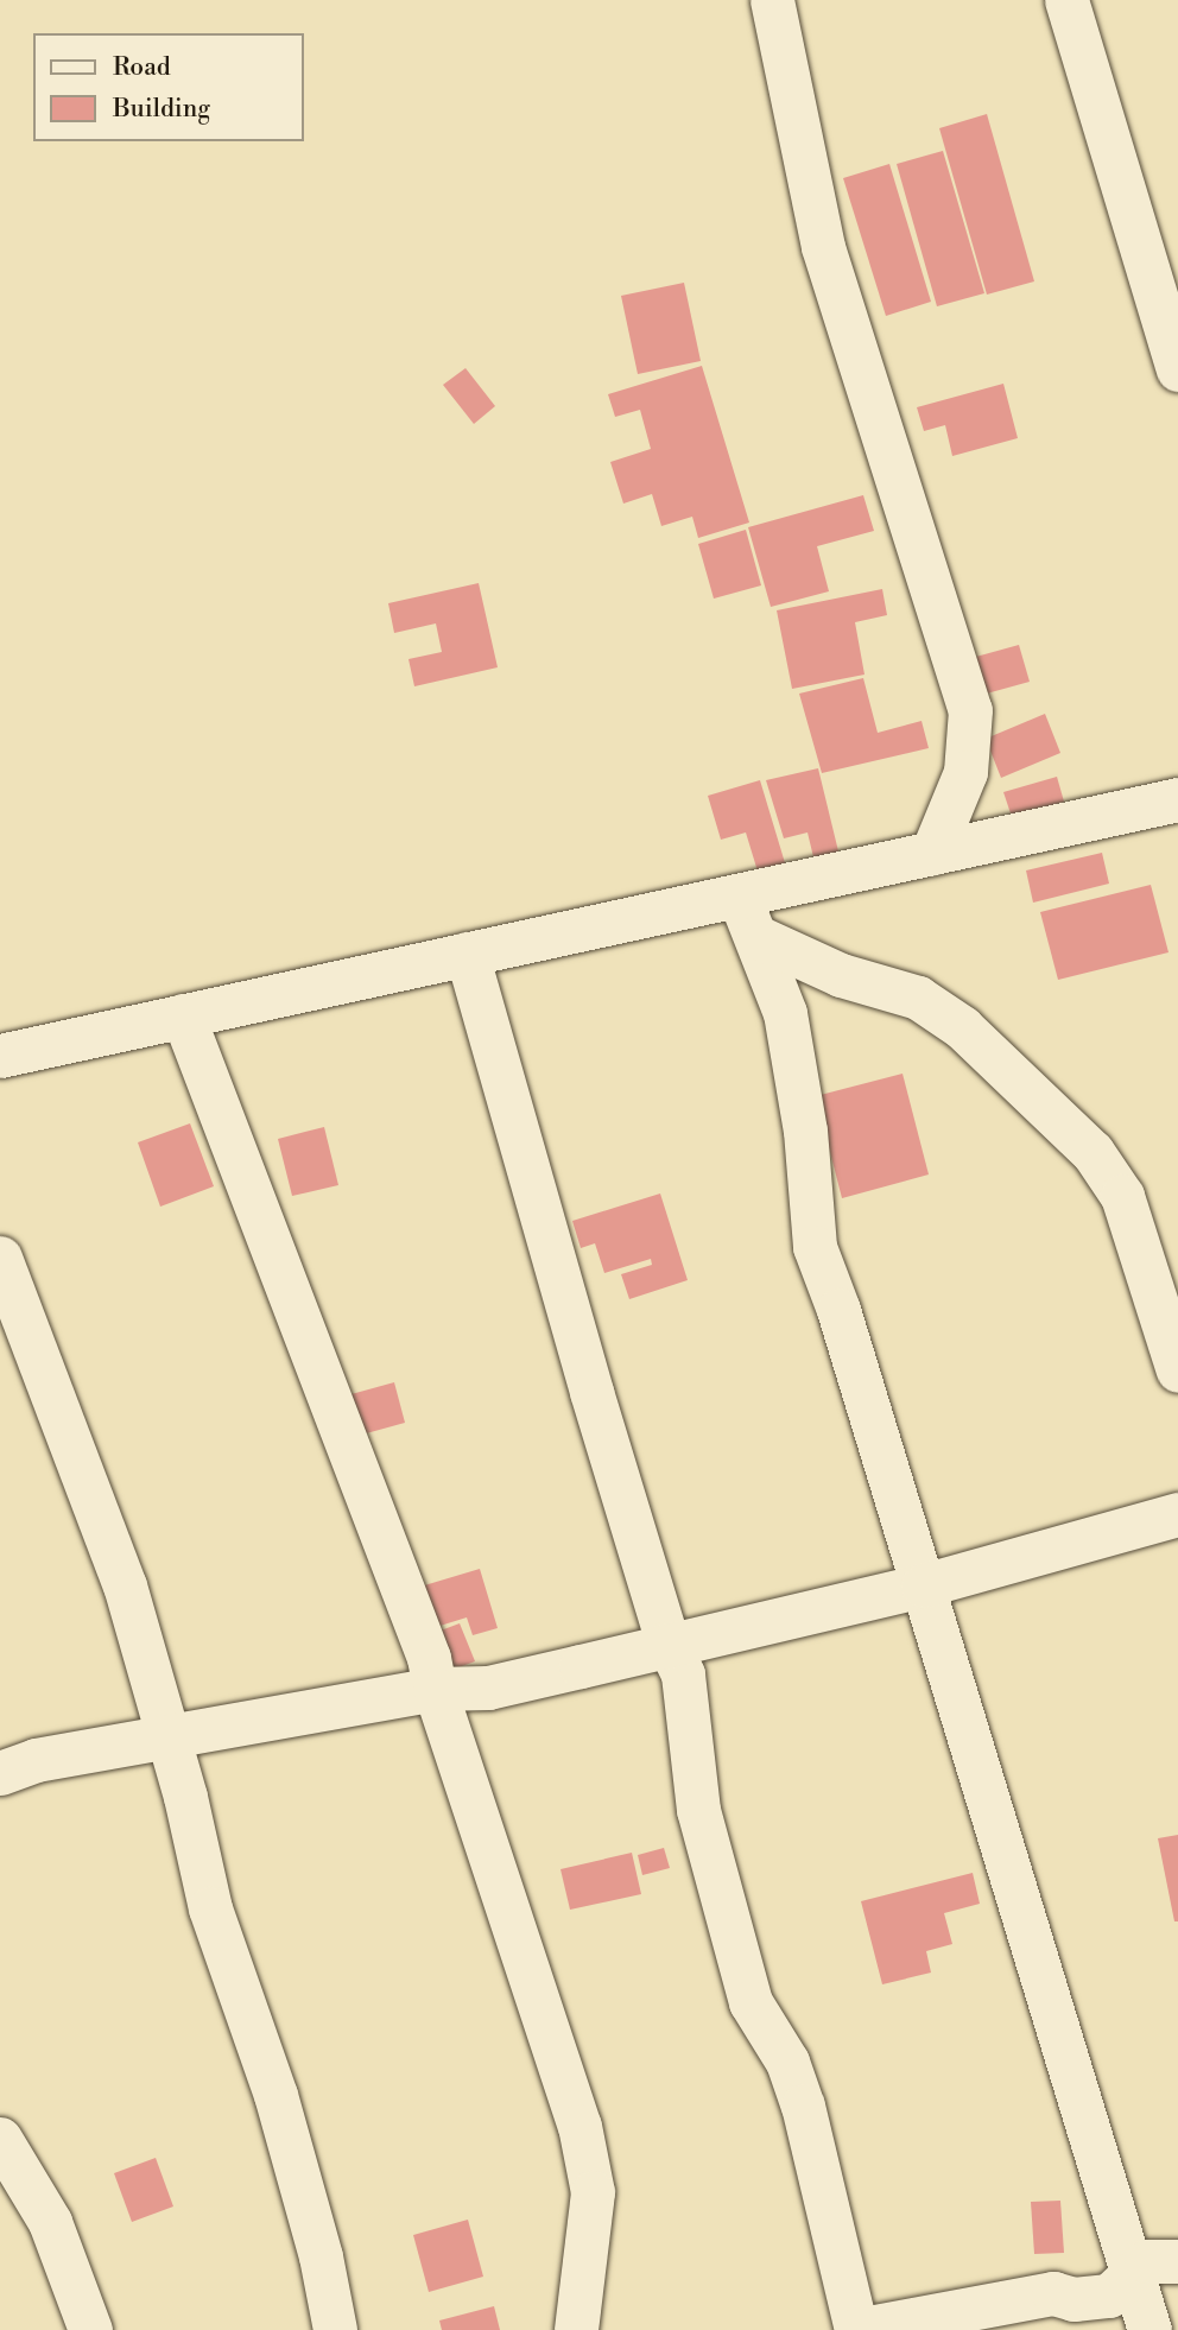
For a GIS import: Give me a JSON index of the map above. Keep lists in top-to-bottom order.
{
  "legend": ["Road", "Building"]
}
